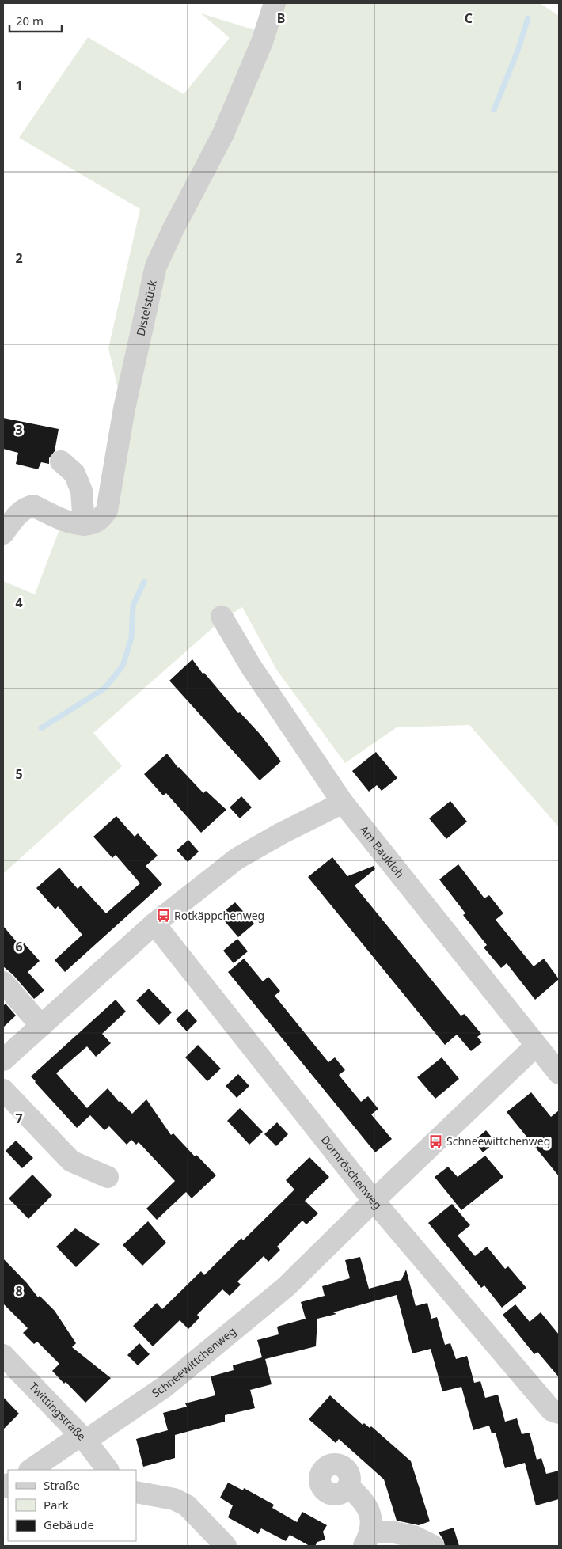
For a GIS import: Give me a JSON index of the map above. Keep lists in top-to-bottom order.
{
  "streets": {
    "street": [
      "Distelstück",
      "Am Baukloh",
      "Dornröschenweg",
      "Schneewittchenweg",
      "Twittingstraße"
    ]
  },
  "crossings": [
    ["Am Baukloh", "Schneewittchenweg"],
    ["Dornröschenweg", "Schneewittchenweg"],
    ["Schneewittchenweg", "Twittingstraße"]
  ],
  "places": {
    "bus stop": ["Rotkäppchenweg", "Schneewittchenweg"]
  },
  "legend": ["Straße", "Park", "Gebäude"],
  "scale_bar": "20 m",
  "grid": {
    "columns": ["B", "C"],
    "rows": [
      "1",
      "2",
      "3",
      "4",
      "5",
      "6",
      "7",
      "8"
    ]
  }
}
